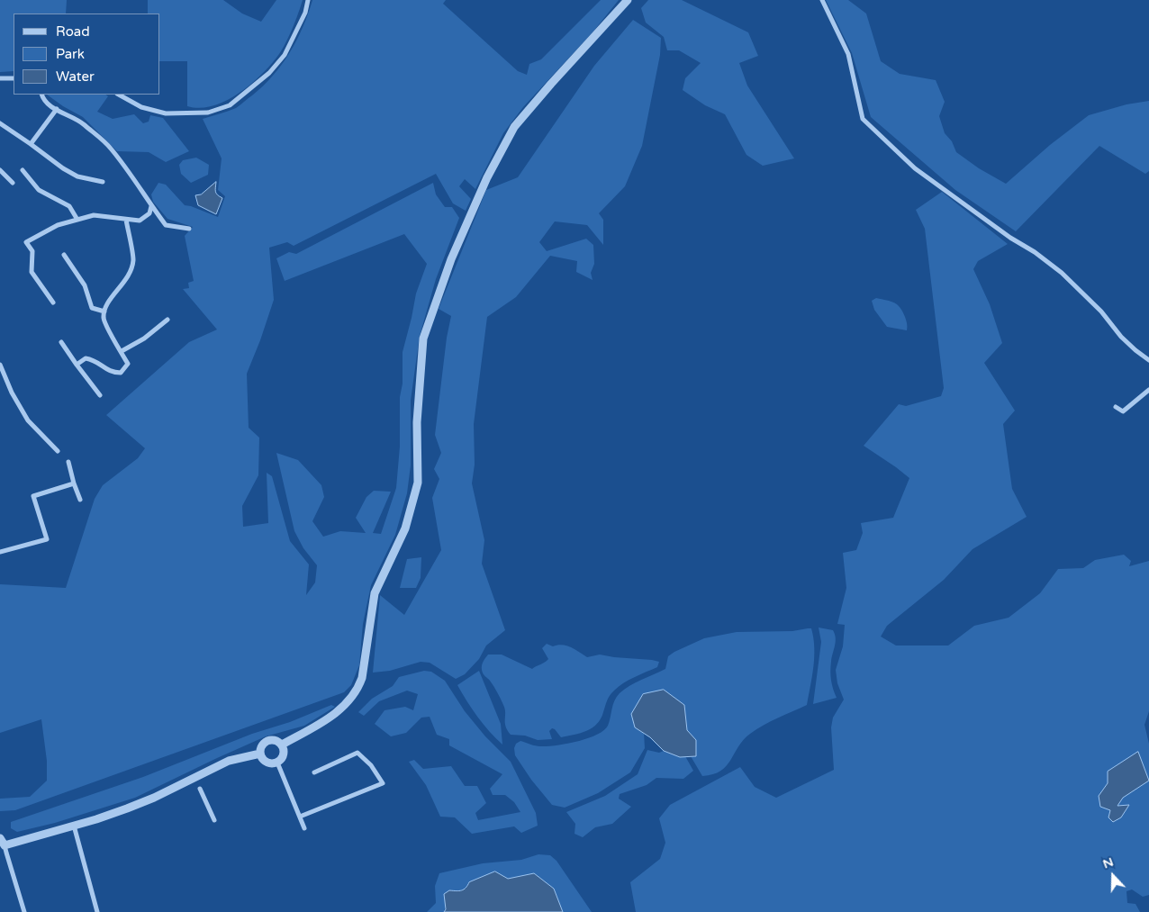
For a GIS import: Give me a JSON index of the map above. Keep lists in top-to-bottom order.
{
  "legend": ["Road", "Park", "Water"],
  "north": "top"
}
